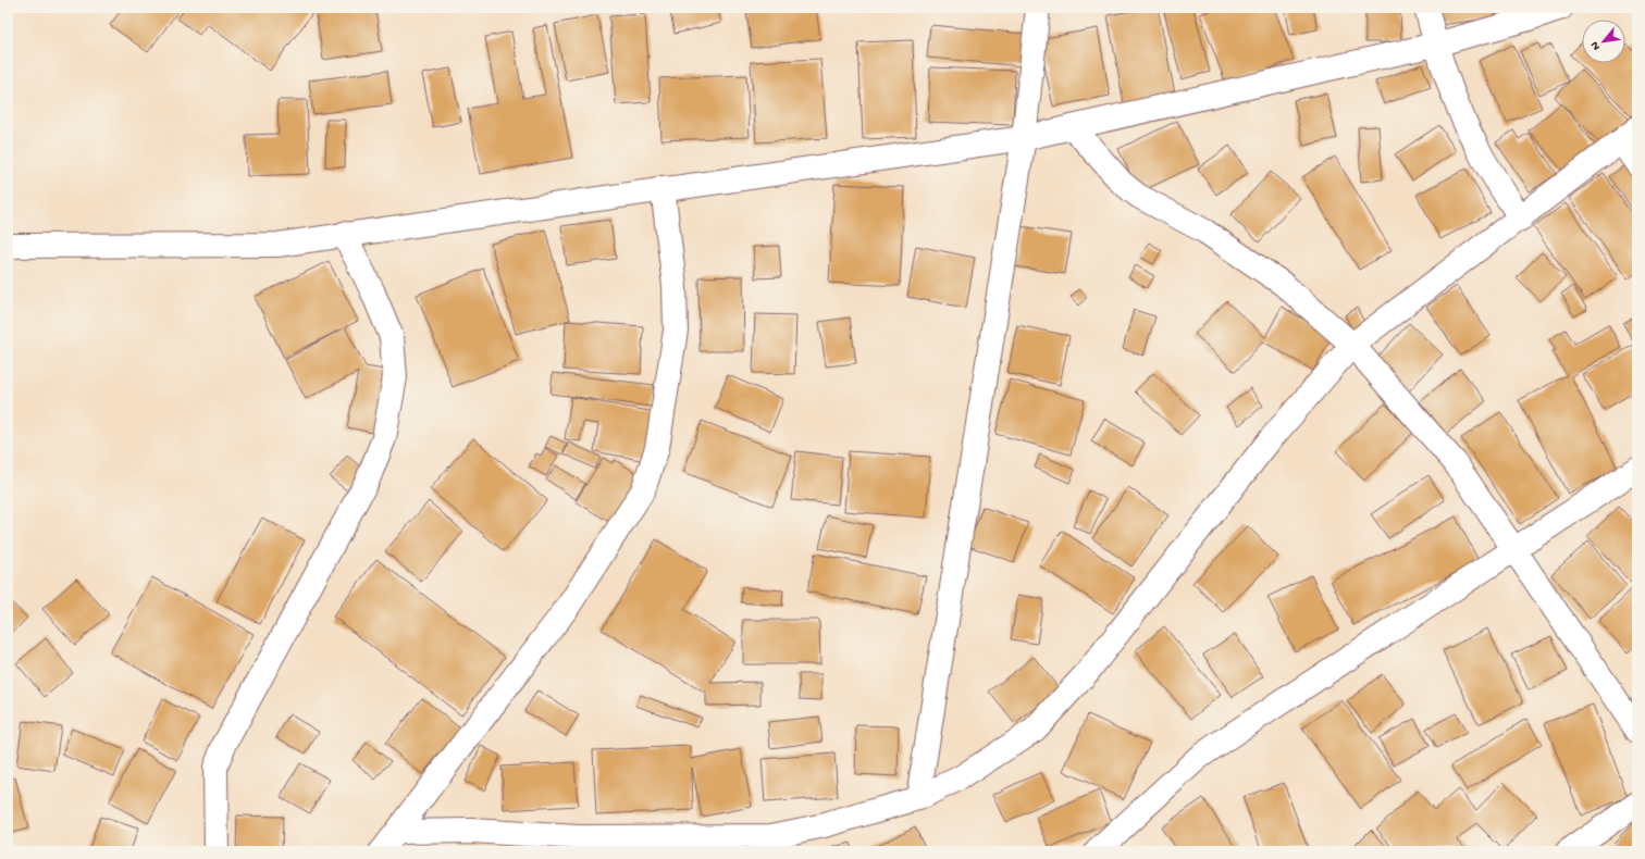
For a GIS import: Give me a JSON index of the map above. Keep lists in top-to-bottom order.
{
  "north": "bottom left"
}
